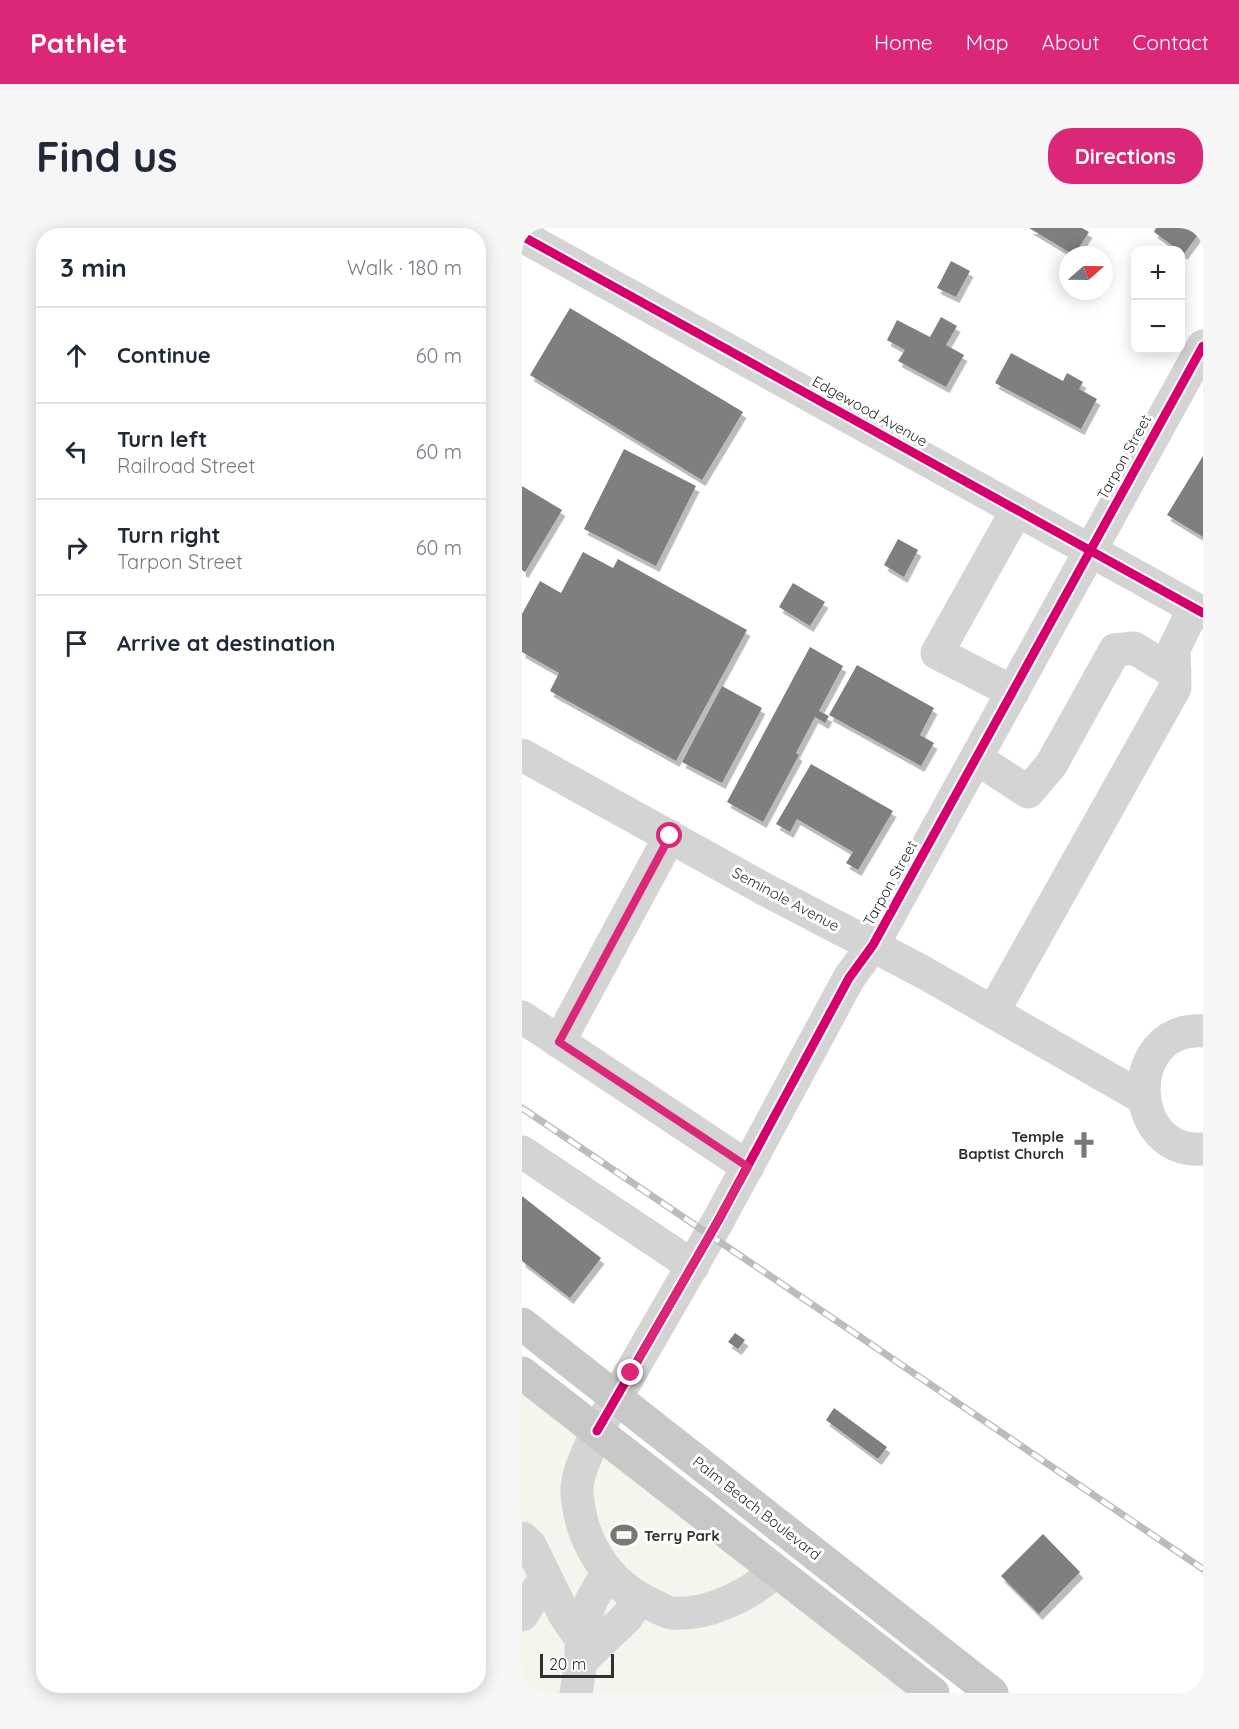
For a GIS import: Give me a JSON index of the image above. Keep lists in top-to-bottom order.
{
  "streets": {
    "main road": ["Palm Beach Boulevard"],
    "street": ["Edgewood Avenue", "Tarpon Street", "Seminole Avenue"]
  },
  "crossings": [
    ["Edgewood Avenue", "Tarpon Street"],
    ["Tarpon Street", "Seminole Avenue"],
    ["Tarpon Street", "Palm Beach Boulevard"]
  ],
  "places": {
    "church": ["Temple Baptist Church"],
    "sports": ["Terry Park"]
  },
  "scale_bar": "20 m",
  "north": "right",
  "page": {
    "header": "Pathlet",
    "nav": [
      "Home",
      "Map",
      "About",
      "Contact"
    ],
    "buttons": "Directions",
    "title": "Find us",
    "heading": ["3 min", "Walk · 180 m"],
    "map_buttons": ["+", "−"],
    "list": [
      ["Continue", "60 m"],
      ["Turn left", "Railroad Street", "60 m"],
      ["Turn right", "Tarpon Street", "60 m"],
      "Arrive at destination"
    ],
    "scale": "20 m"
  }
}
